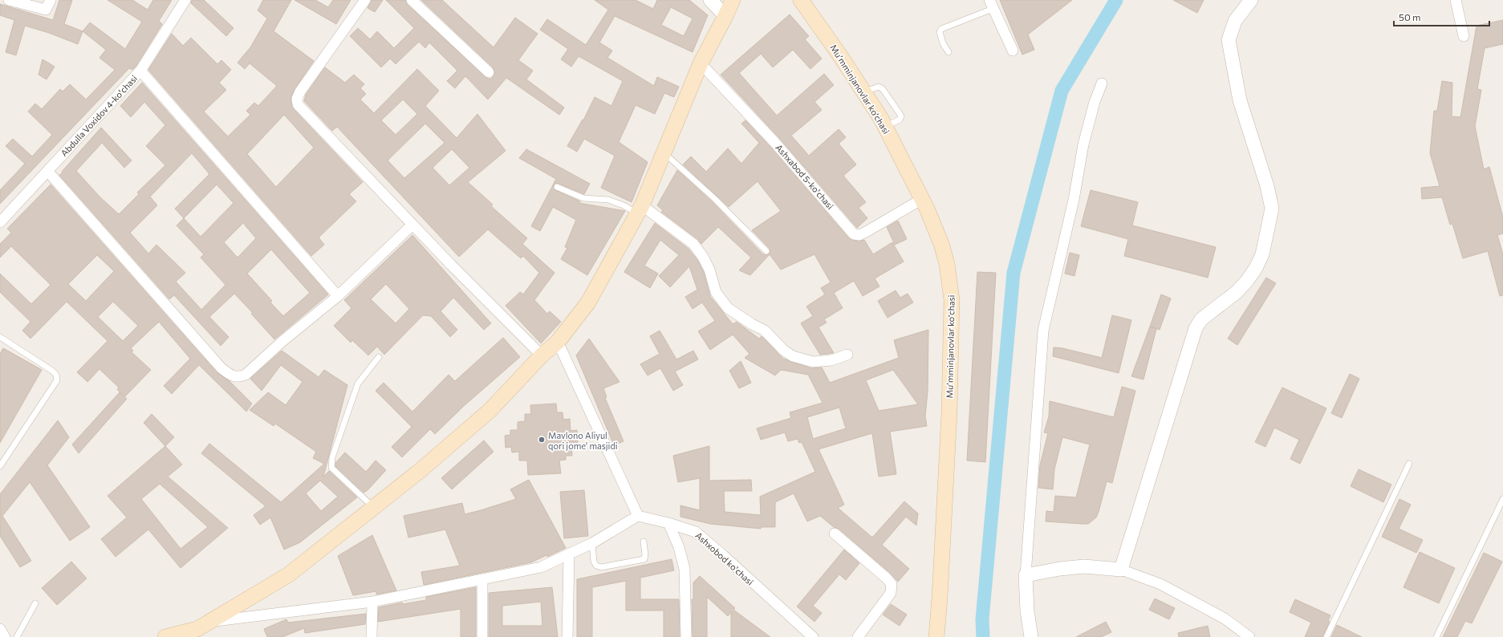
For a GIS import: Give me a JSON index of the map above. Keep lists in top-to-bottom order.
{
  "streets": {
    "main road": ["Mu’mminjanovlar ko‘chasi"],
    "street": ["Abdulla Voxidov 4-ko'chasi", "Ashxabod 5-ko'chasi", "Ashxobod ko'chasi"]
  },
  "crossings": [
    ["Mu’mminjanovlar ko‘chasi", "Ashxabod 5-ko'chasi"]
  ],
  "places": ["Mavlono Aliyul qori jome' masjidi"],
  "scale_bar": "50 m"
}
